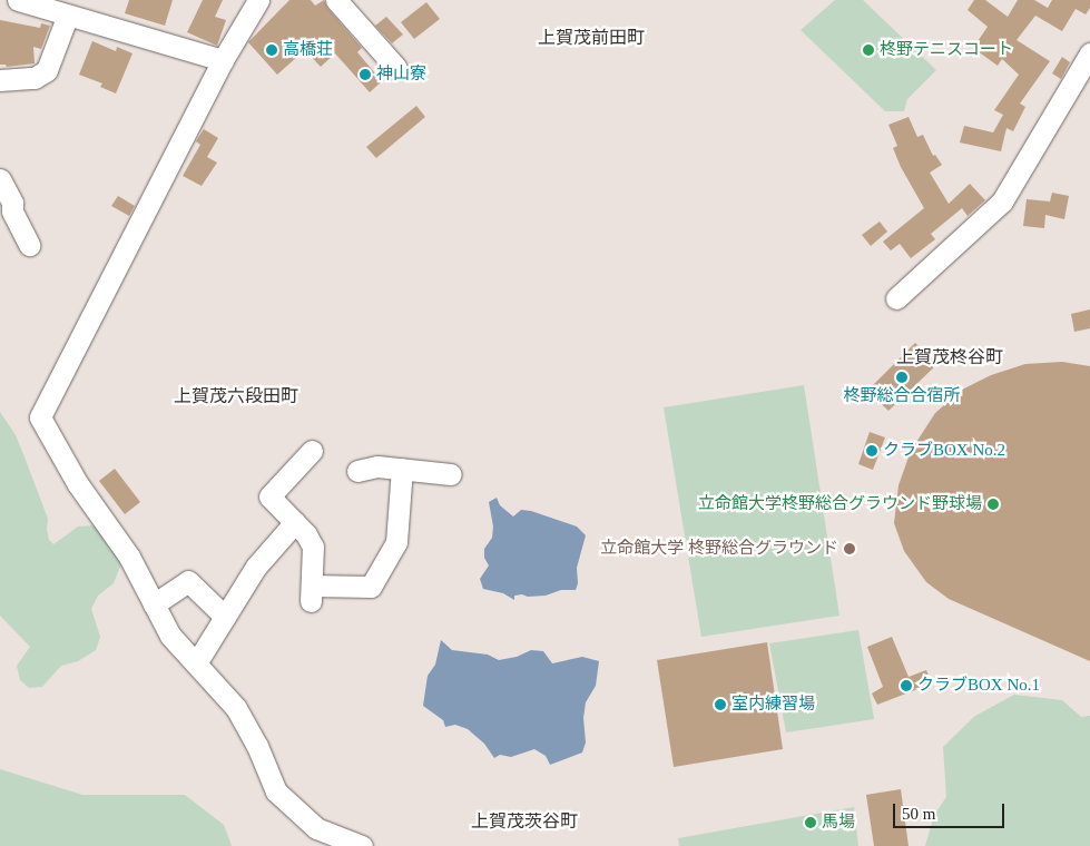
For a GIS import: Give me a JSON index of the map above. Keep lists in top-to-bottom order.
{
  "districts": [
    "上賀茂前田町",
    "上賀茂柊谷町",
    "上賀茂六段田町",
    "上賀茂茨谷町"
  ],
  "places": [
    "高橋荘",
    "柊野テニスコート",
    "神山寮",
    "柊野総合合宿所",
    "クラブBOX No.2",
    "立命館大学柊野総合グラウンド野球場",
    "立命館大学 柊野総合グラウンド",
    "クラブBOX No.1",
    "室内練習場",
    "馬場"
  ],
  "scale_bar": "50 m"
}
